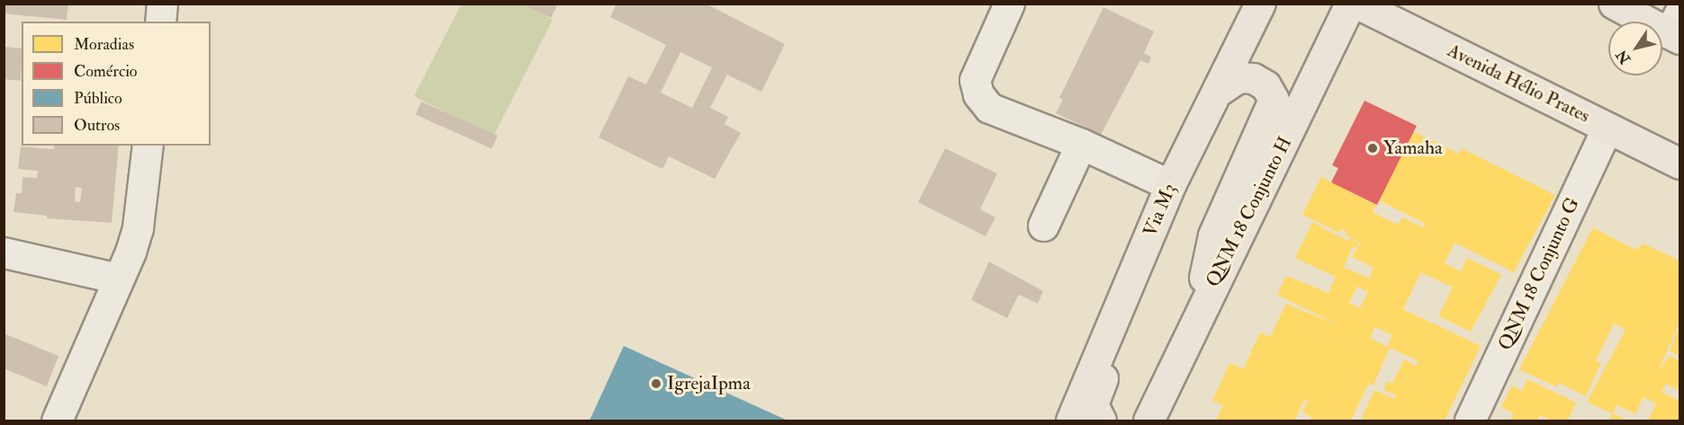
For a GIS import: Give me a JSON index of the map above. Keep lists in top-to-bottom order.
{
  "streets": {
    "main road": ["Avenida Hélio Prates", "Via M3", "QNM 18 Conjunto H"],
    "street": ["QNM 18 Conjunto G"]
  },
  "crossings": [
    ["Avenida Hélio Prates", "QNM 18 Conjunto G"]
  ],
  "places": ["Yamaha", "IgrejaIpma"],
  "legend": [
    "Moradias",
    "Comércio",
    "Público",
    "Outros"
  ],
  "north": "bottom left"
}
